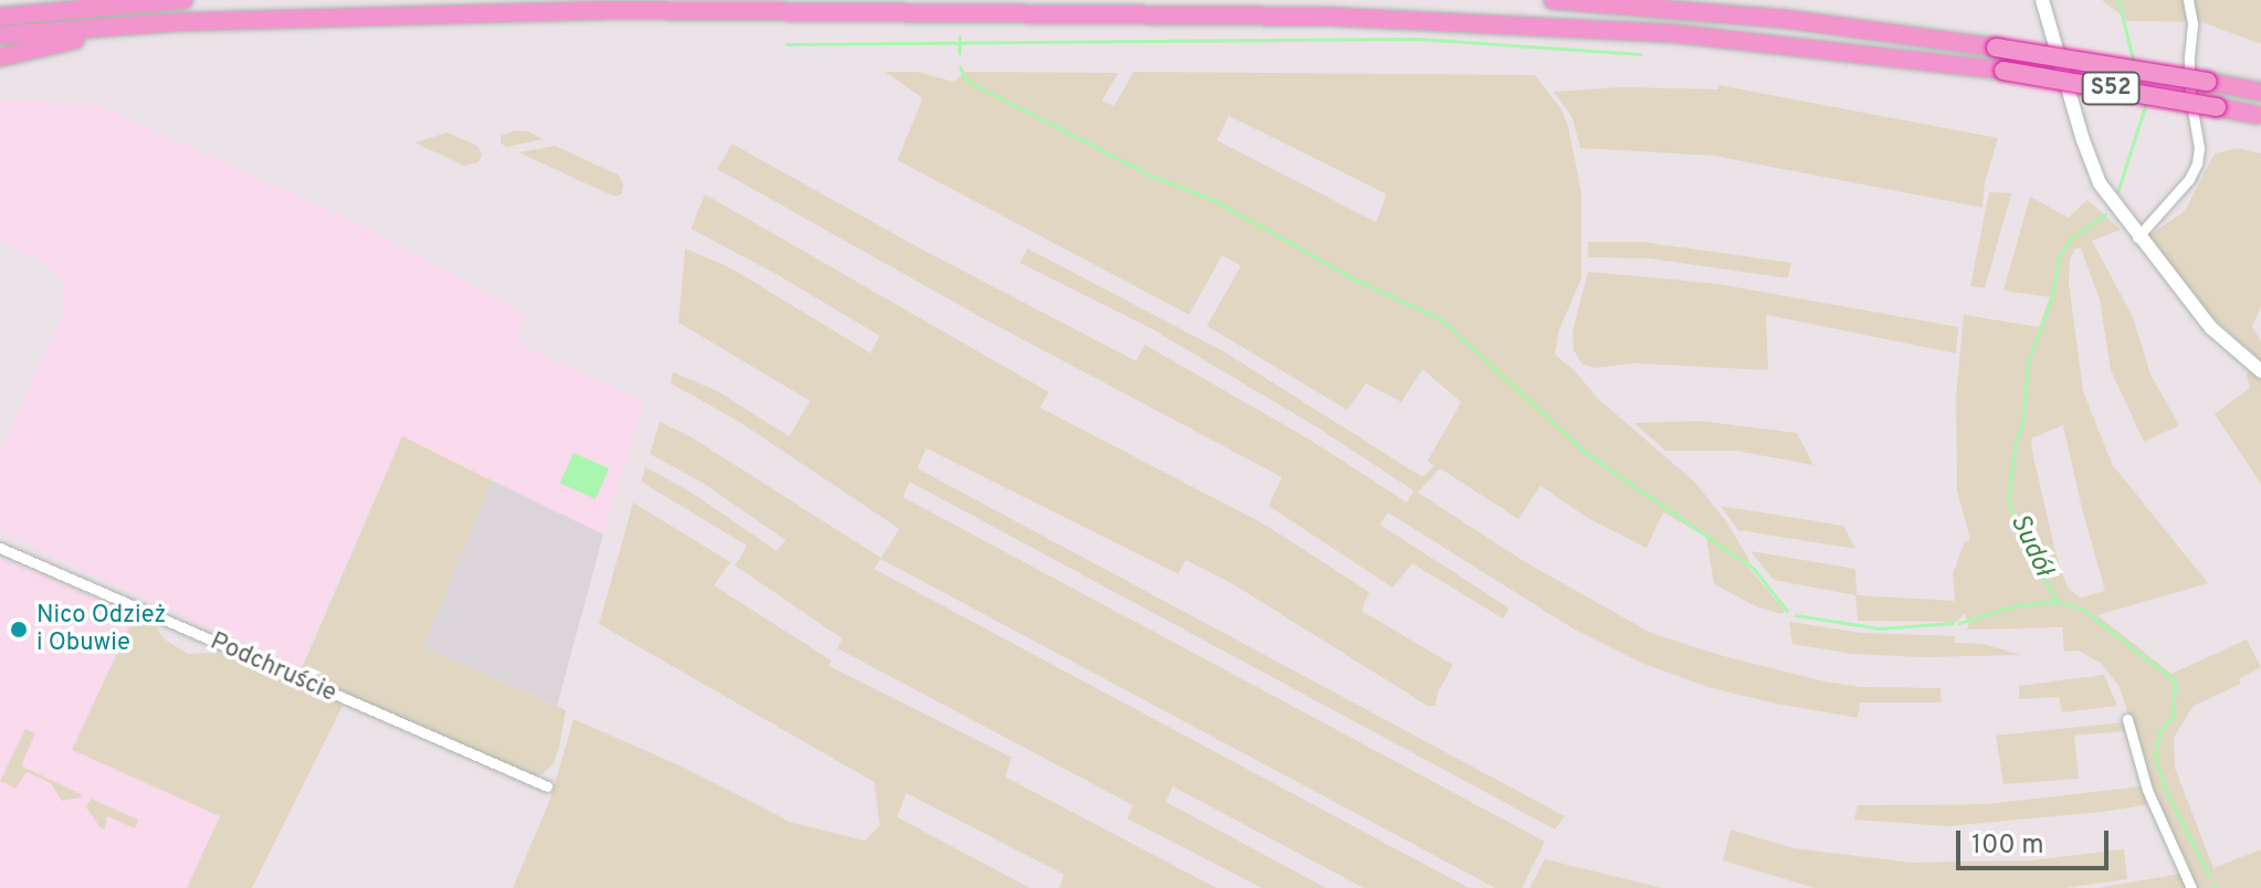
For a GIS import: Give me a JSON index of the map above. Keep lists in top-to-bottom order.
{
  "streets": {
    "highway": ["S52"],
    "street": ["Podchruście"]
  },
  "water": ["Sudół"],
  "places": ["Nico Odzież i Obuwie"],
  "scale_bar": "100 m"
}
